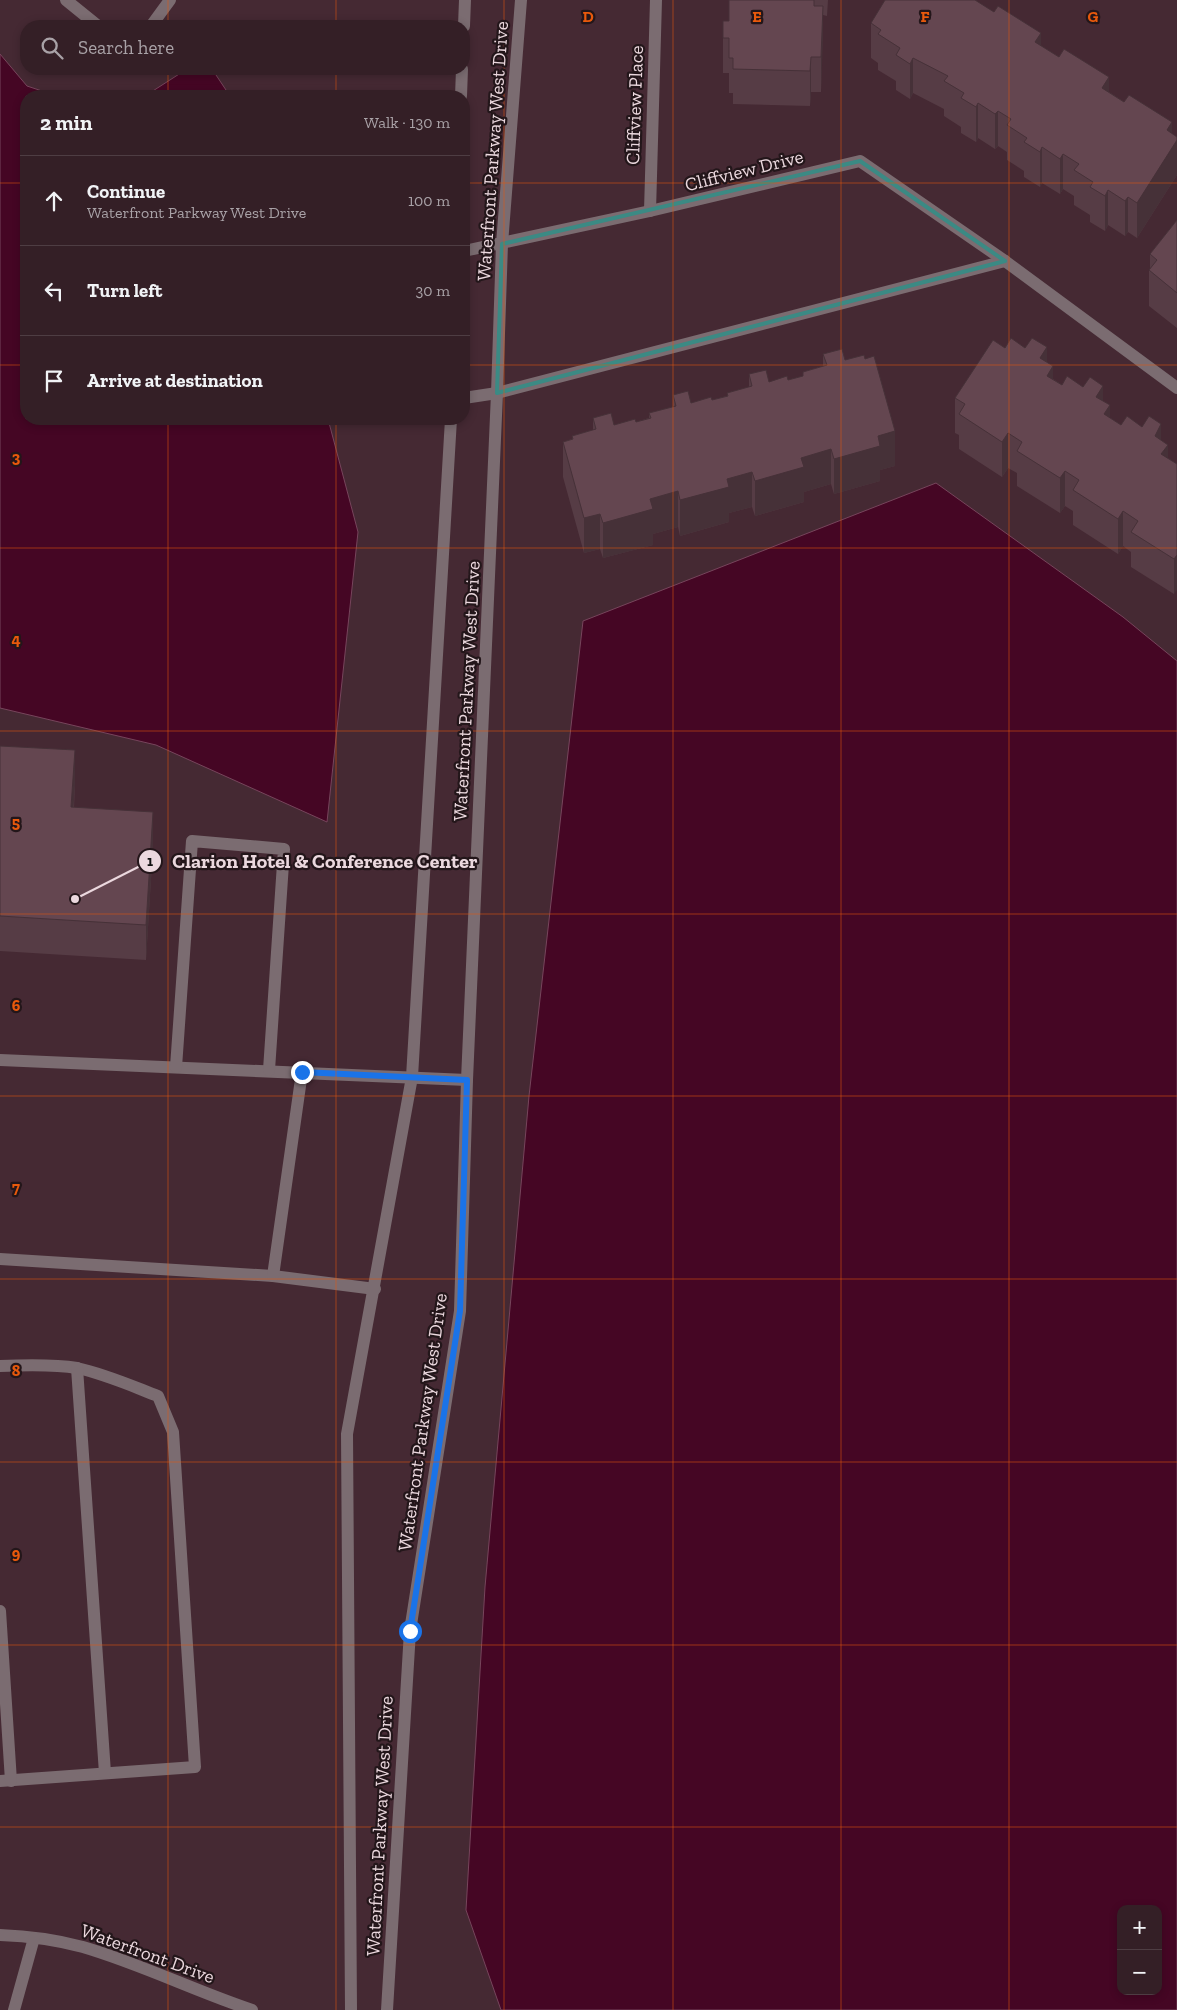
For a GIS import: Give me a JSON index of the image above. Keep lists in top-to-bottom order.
{
  "streets": {
    "street": [
      "Cliffview Place",
      "Waterfront Parkway West Drive",
      "Cliffview Drive",
      "Waterfront Drive"
    ]
  },
  "crossings": [
    ["Cliffview Place", "Cliffview Drive"],
    ["Waterfront Parkway West Drive", "Cliffview Drive"]
  ],
  "places": ["Clarion Hotel & Conference Center"],
  "page": {
    "search": "Search here",
    "heading": ["2 min", "Walk · 130 m"],
    "list": [
      ["Continue", "Waterfront Parkway West Drive", "100 m"],
      ["Turn left", "30 m"],
      "Arrive at destination"
    ],
    "map_buttons": ["+", "−"]
  },
  "grid": {
    "columns": [
      "D",
      "E",
      "F",
      "G"
    ],
    "rows": [
      "3",
      "4",
      "5",
      "6",
      "7",
      "8",
      "9"
    ]
  }
}
